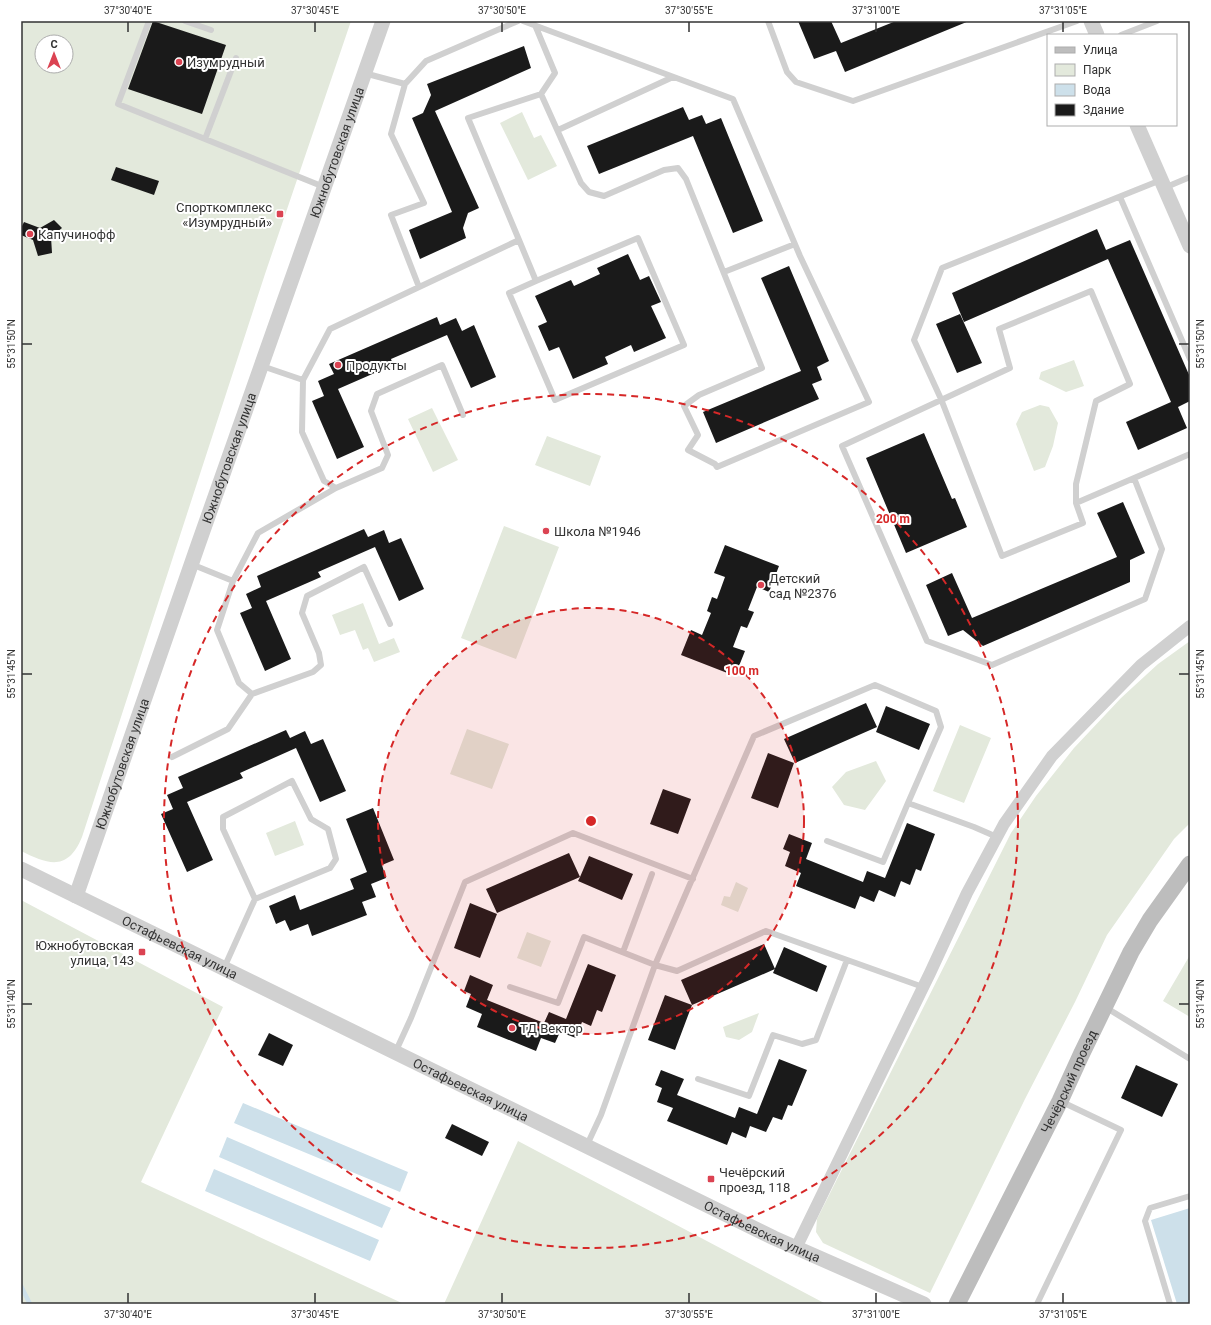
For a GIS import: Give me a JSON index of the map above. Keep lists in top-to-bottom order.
{
  "streets": {
    "main road": ["Чечёрский проезд"],
    "street": ["Южнобутовская улица", "Остафьевская улица"]
  },
  "crossings": [
    ["Южнобутовская улица", "Остафьевская улица"]
  ],
  "places": {
    "other": [
      "Изумрудный",
      "Капучинофф",
      "Продукты",
      "Школа №1946",
      "Детский сад №2376",
      "ТД Вектор"
    ],
    "transit": ["Спорткомплекс «Изумрудный»", "Южнобутовская улица, 143", "Чечёрский проезд, 118"]
  },
  "legend": [
    "Улица",
    "Парк",
    "Вода",
    "Здание"
  ],
  "north": "top",
  "coordinates": [
    "37°30'40\"E",
    "37°30'45\"E",
    "37°30'50\"E",
    "37°30'55\"E",
    "37°31'00\"E",
    "37°31'05\"E",
    "55°31'50\"N",
    "55°31'45\"N",
    "55°31'40\"N"
  ],
  "rings": ["200 m", "100 m"]
}
